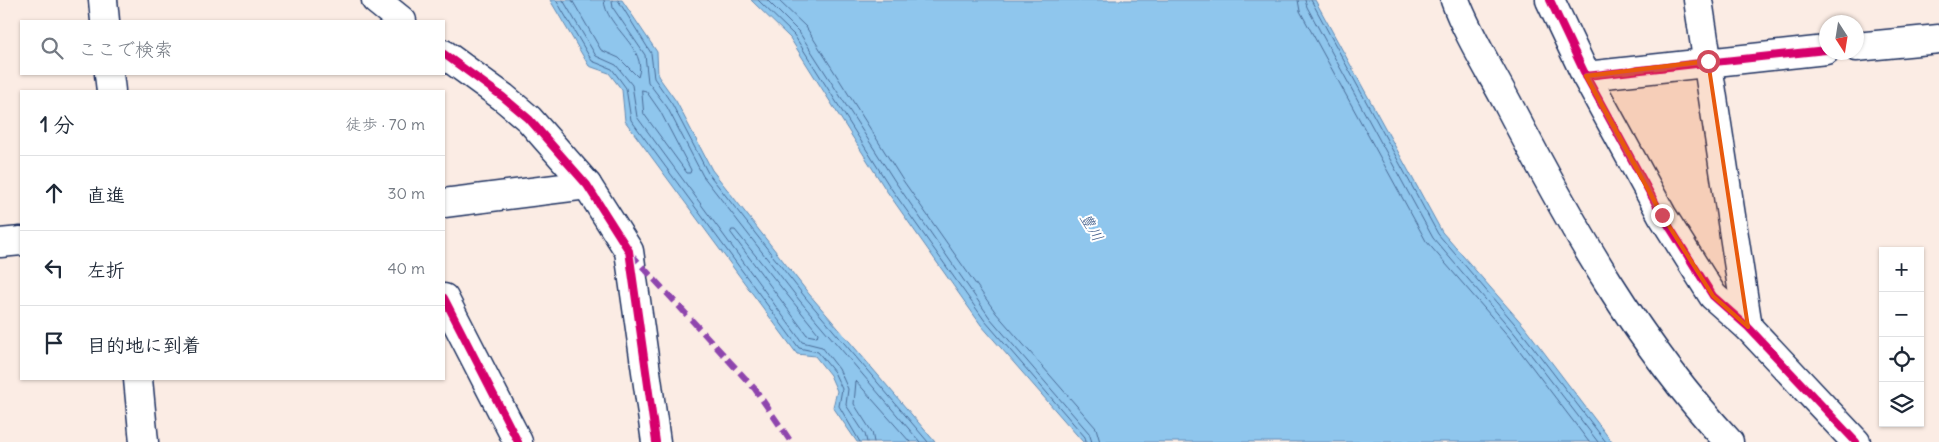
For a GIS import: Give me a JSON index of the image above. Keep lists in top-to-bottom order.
{
  "water": ["豊川"],
  "north": "bottom",
  "page": {
    "search": "ここで検索",
    "heading": ["1 分", "徒歩 · 70 m"],
    "list": [
      ["直進", "30 m"],
      ["左折", "40 m"],
      "目的地に到着"
    ],
    "map_buttons": ["+", "−"]
  }
}
